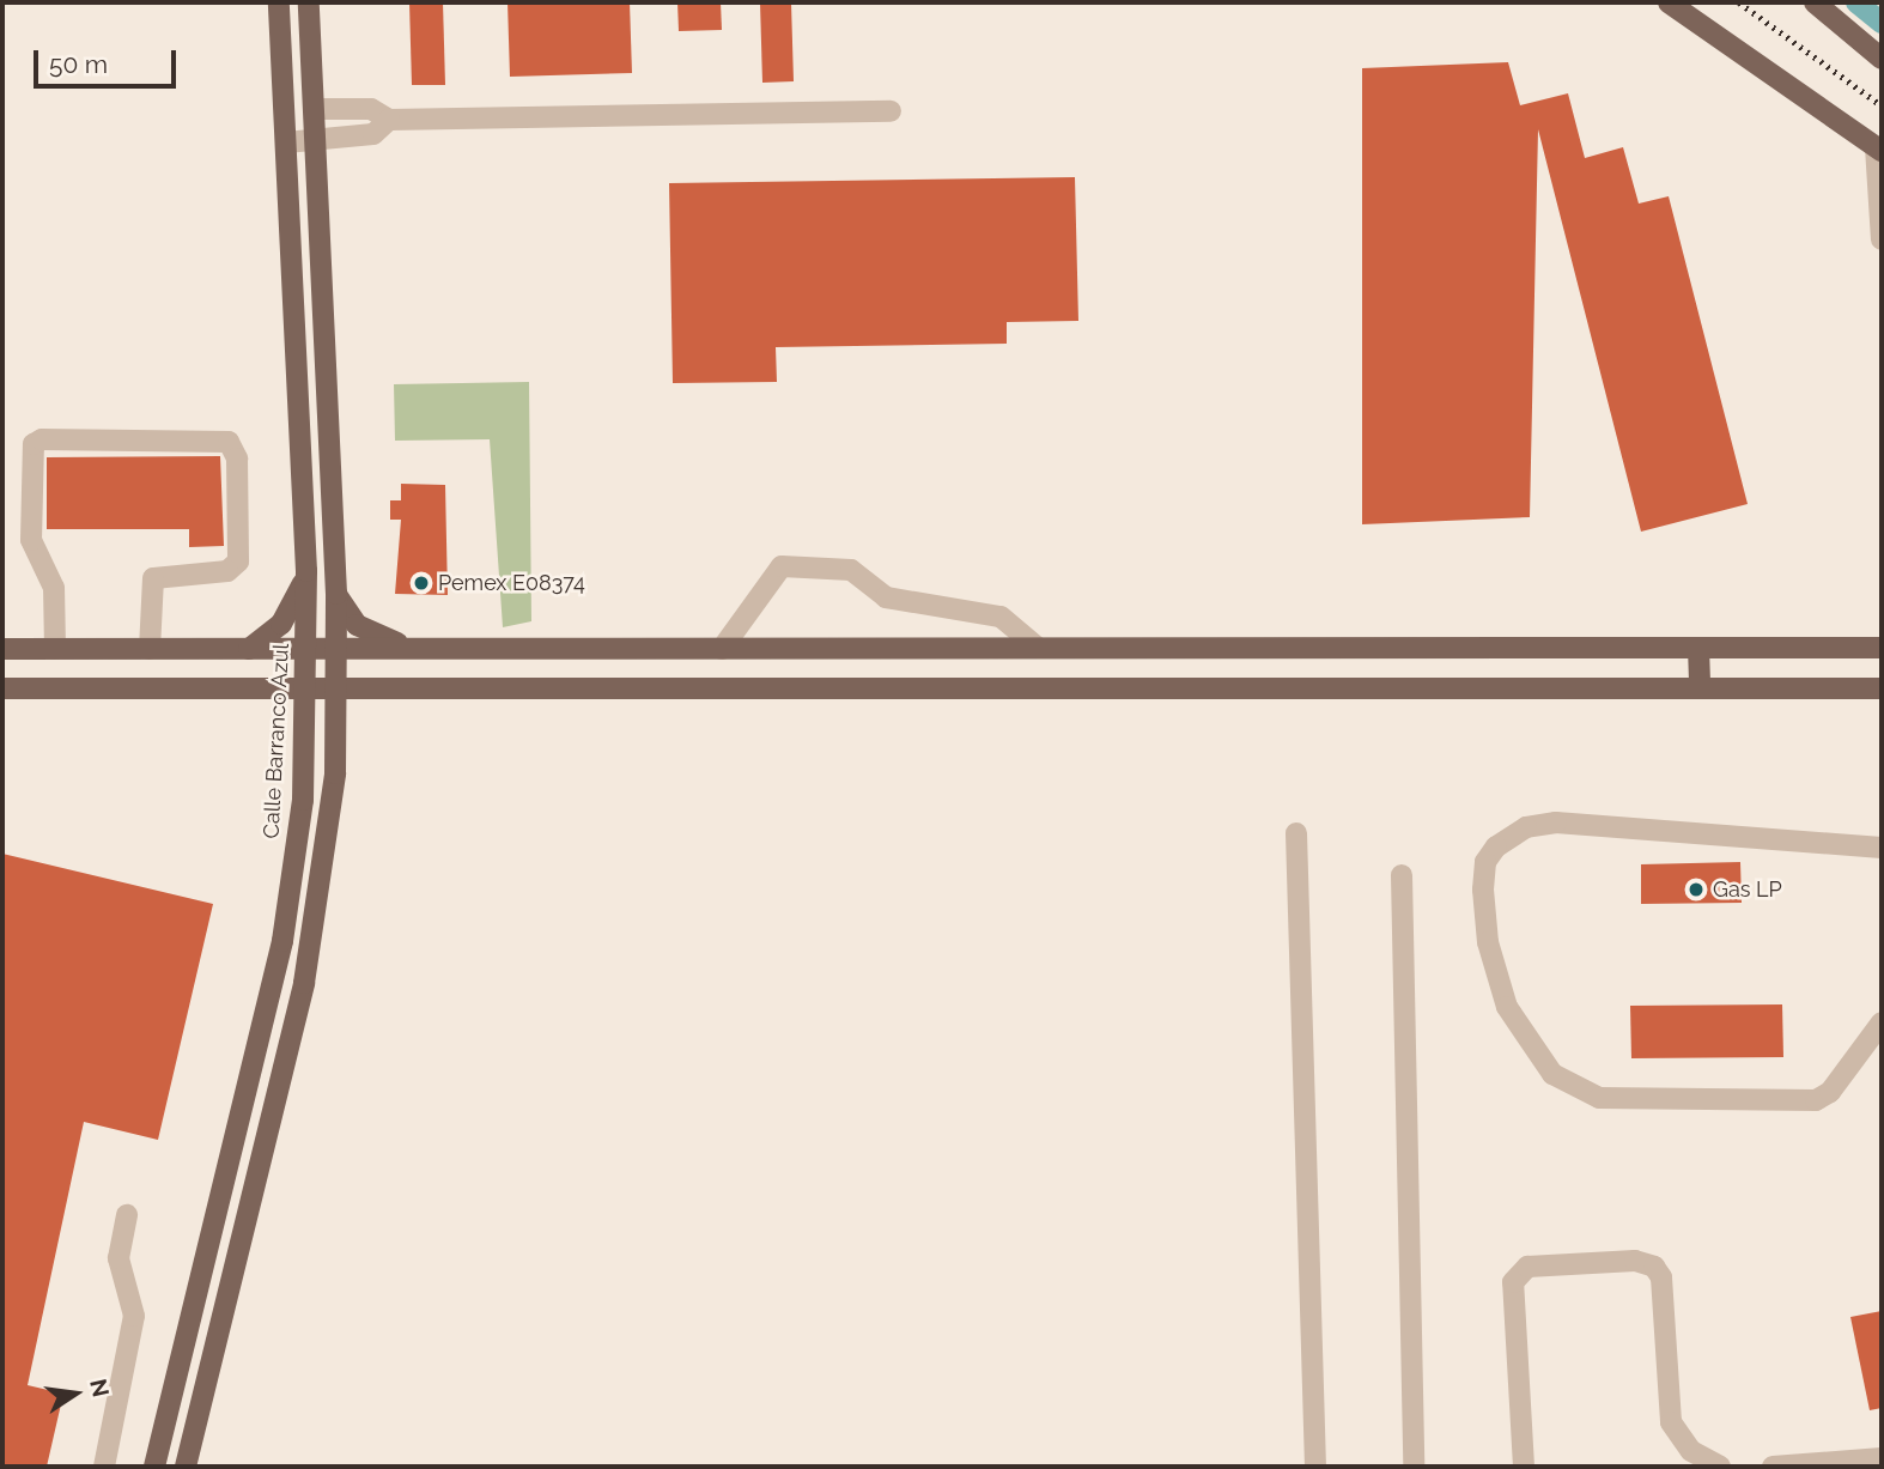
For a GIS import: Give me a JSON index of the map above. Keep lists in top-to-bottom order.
{
  "streets": {
    "main road": ["Calle Barranco Azul"]
  },
  "places": ["Pemex E08374", "Gas LP"],
  "scale_bar": "50 m",
  "north": "right"
}
